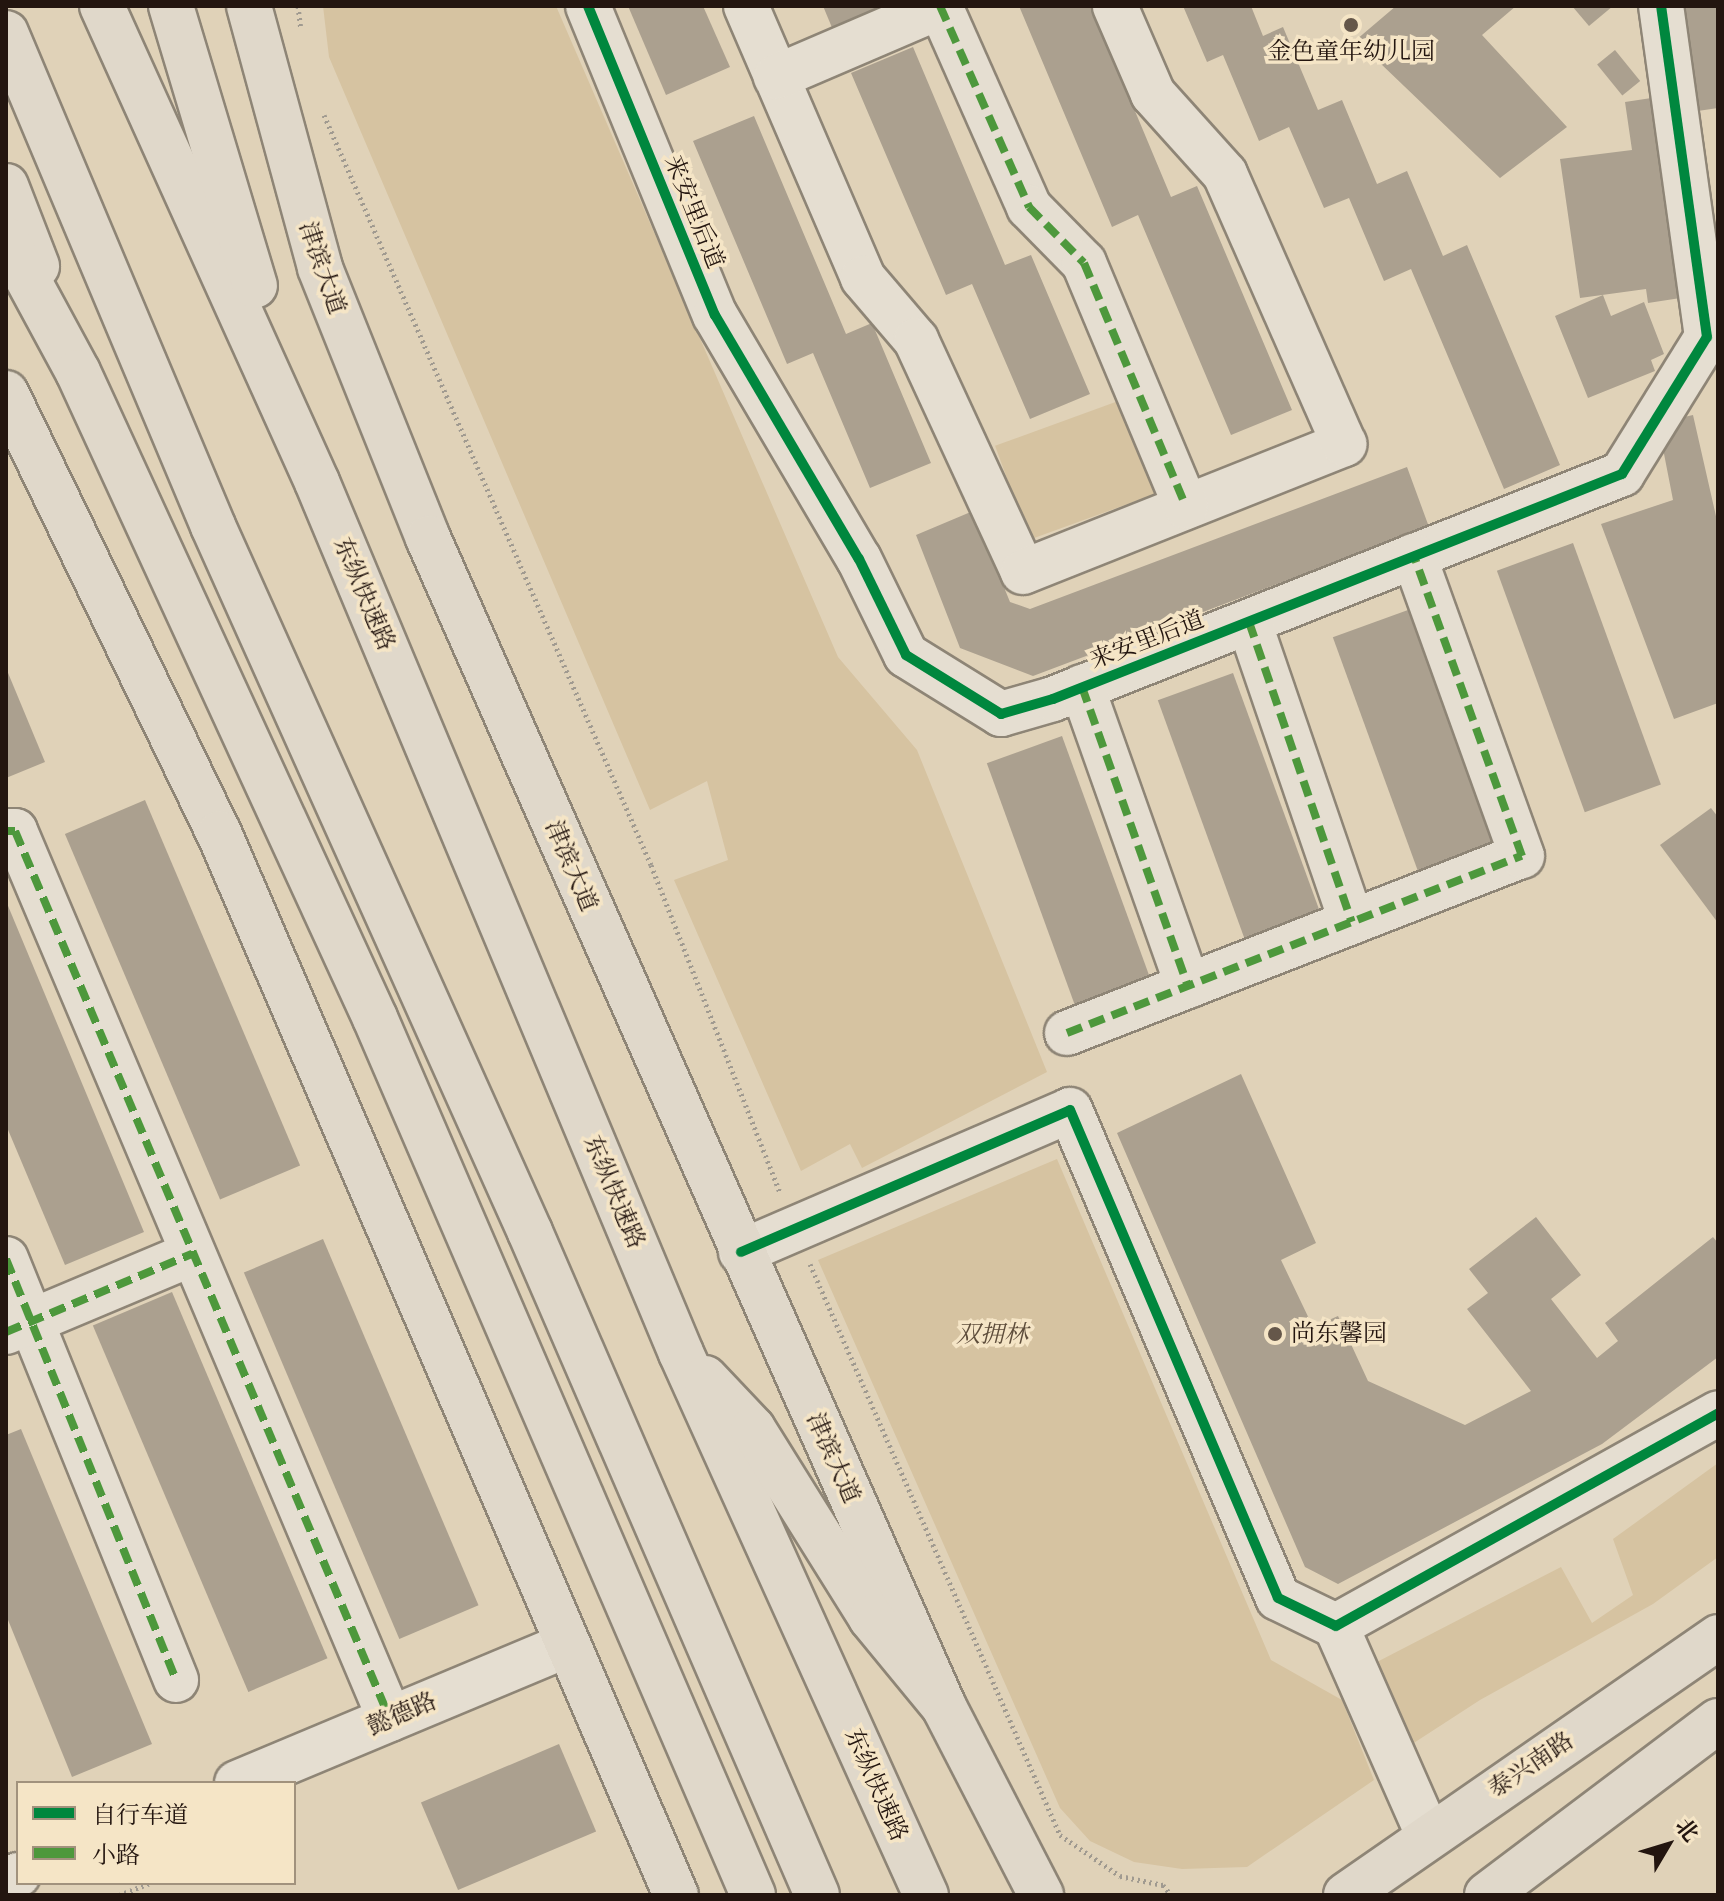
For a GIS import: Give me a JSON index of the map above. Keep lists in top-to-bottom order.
{
  "streets": {
    "main road": ["津滨大道", "东纵快速路", "泰兴南路"],
    "street": ["来安里后道", "懿德路"]
  },
  "parks": ["双拥林"],
  "places": ["金色童年幼儿园", "尚东馨园"],
  "legend": ["自行车道", "小路"],
  "north": "top right"
}
